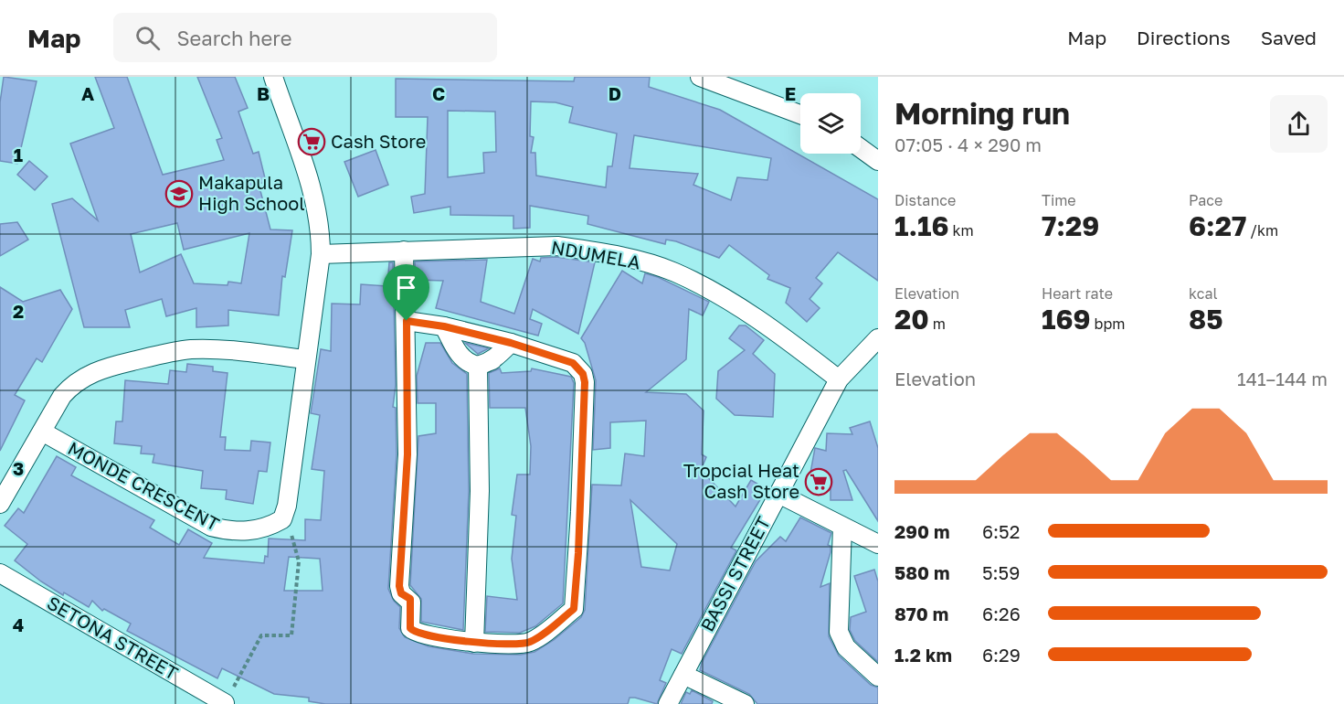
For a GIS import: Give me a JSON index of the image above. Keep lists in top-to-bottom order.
{
  "streets": {
    "street": [
      "NDUMELA",
      "MONDE CRESCENT",
      "BASSI STREET",
      "SETONA STREET"
    ]
  },
  "crossings": [
    ["NDUMELA", "BASSI STREET"]
  ],
  "places": {
    "supermarket": ["Cash Store", "Tropcial Heat Cash Store"],
    "school or university": ["Makapula High School"]
  },
  "page": {
    "header": "Map",
    "search": "Search here",
    "nav": ["Map", "Directions", "Saved"],
    "heading": ["Morning run", "07:05 · 4 × 290 m"],
    "stats": [
      ["Distance", "1.16 km"],
      ["Time", "7:29"],
      ["Pace", "6:27 /km"],
      ["Elevation", "20 m"],
      ["Heart rate", "169 bpm"],
      ["kcal", "85"]
    ],
    "chart": ["Elevation", "141–144 m"],
    "list": [
      {
        "name": "290 m",
        "note": "6:52"
      },
      {
        "name": "580 m",
        "note": "5:59"
      },
      {
        "name": "870 m",
        "note": "6:26"
      },
      {
        "name": "1.2 km",
        "note": "6:29"
      }
    ]
  },
  "grid": {
    "columns": [
      "A",
      "B",
      "C",
      "D",
      "E"
    ],
    "rows": [
      "1",
      "2",
      "3",
      "4"
    ]
  }
}
